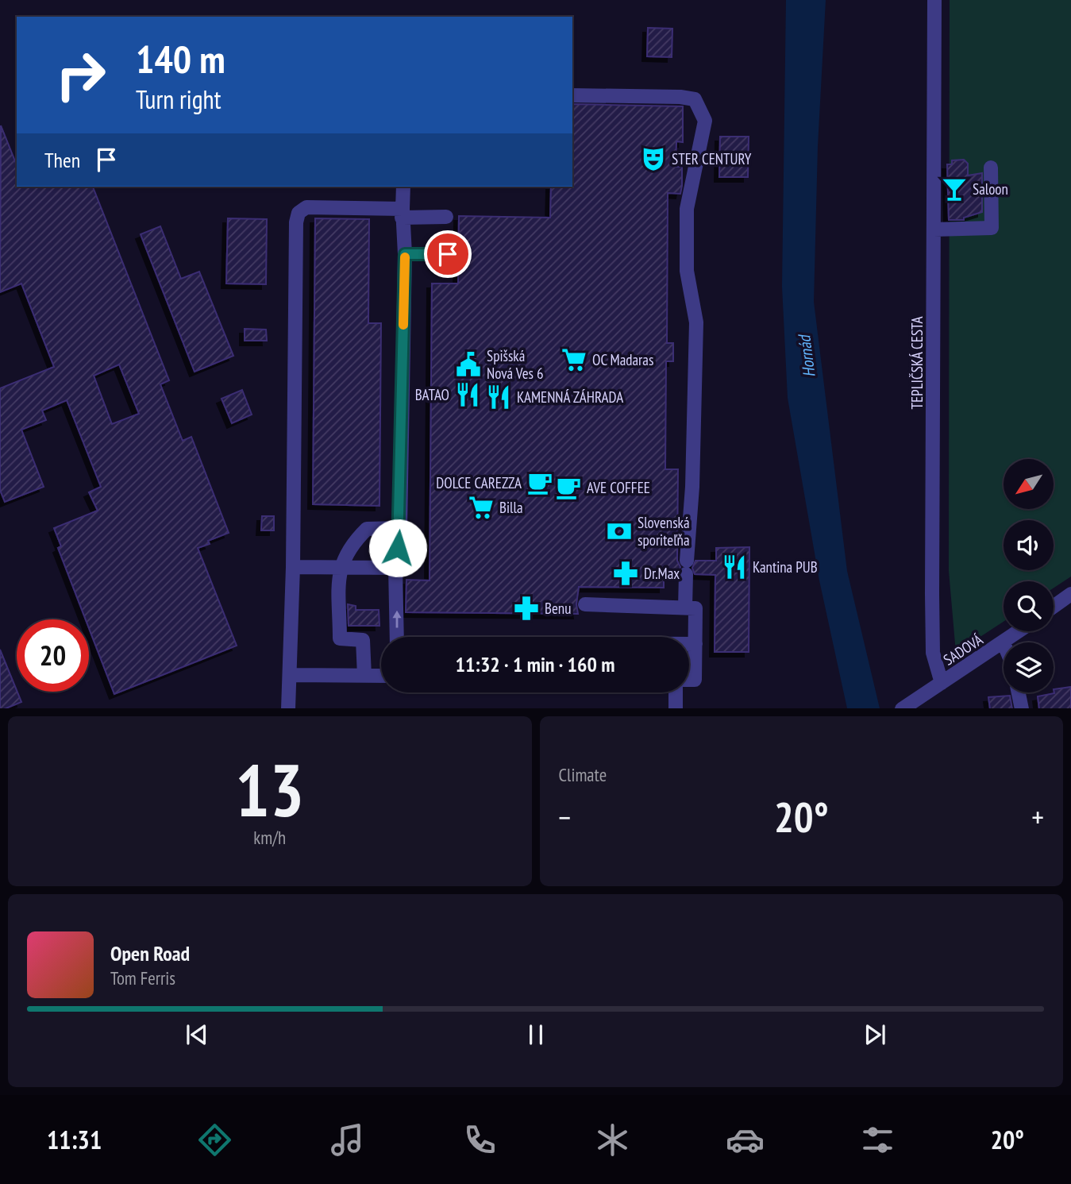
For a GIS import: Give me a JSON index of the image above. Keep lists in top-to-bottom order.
{
  "streets": {
    "street": ["TEPLIČSKÁ CESTA", "SADOVÁ"]
  },
  "crossings": [
    ["TEPLIČSKÁ CESTA", "SADOVÁ"]
  ],
  "water": ["Hornád"],
  "places": {
    "theatre": ["STER CENTURY"],
    "bar": ["Saloon"],
    "supermarket": ["OC Madaras", "Billa"],
    "public building": ["Spišská Nová Ves 6"],
    "restaurant": ["BATAO", "KAMENNÁ ZÁHRADA", "Kantina PUB"],
    "cafe": ["DOLCE CAREZZA", "AVE COFFEE"],
    "bank": ["Slovenská sporiteľňa"],
    "pharmacy": ["Dr.Max", "Benu"]
  },
  "north": "bottom left",
  "page": {
    "turn": ["140 m", "Turn right"],
    "then": "Then",
    "limit": "20",
    "trip": "11:32 · 1 min · 160 m",
    "tile": [
      ["13", "km/h"],
      "Climate"
    ],
    "heat": ["−", "20°", "+"],
    "song": ["Open Road", "Tom Ferris"],
    "tabs": ["11:31", "20°"]
  }
}
